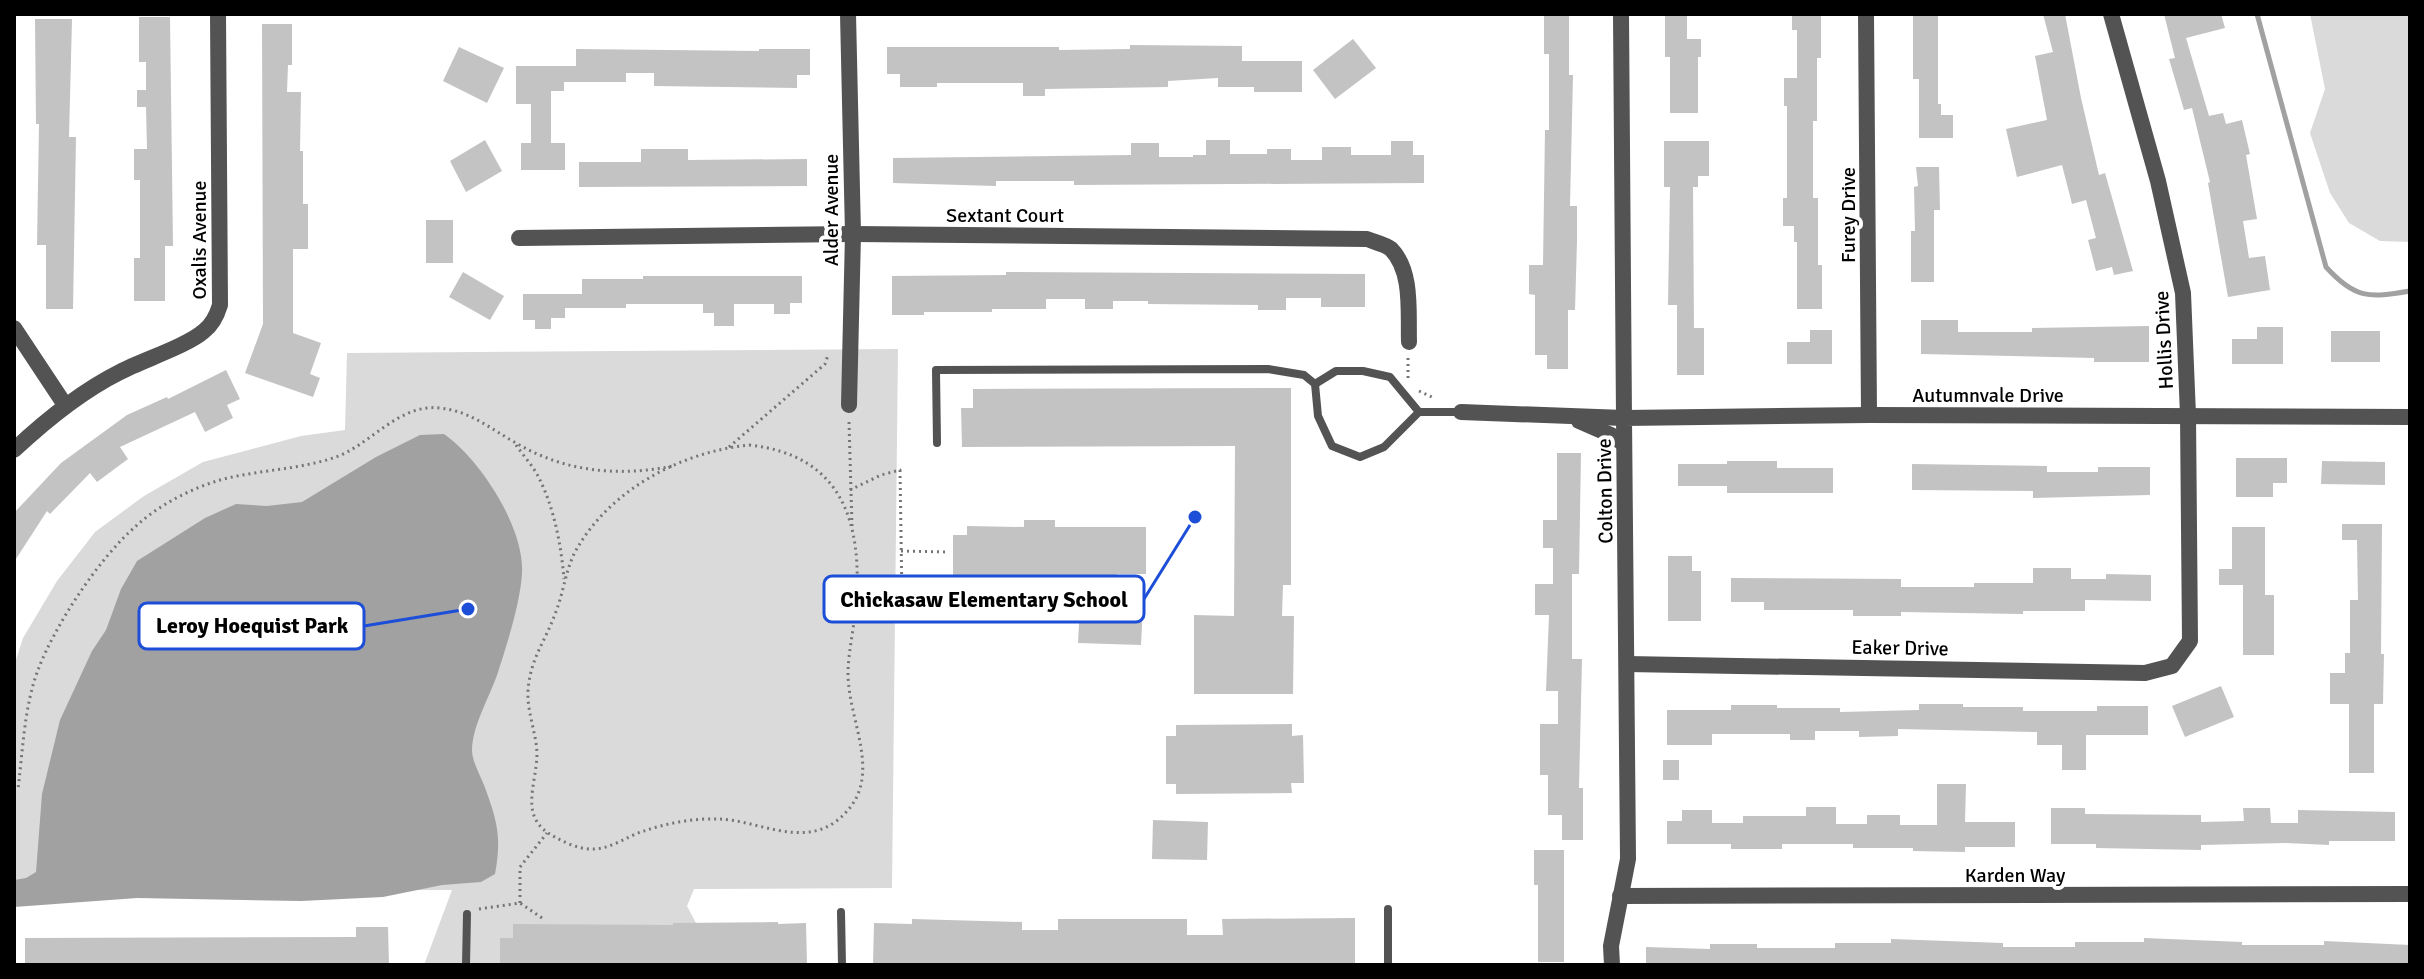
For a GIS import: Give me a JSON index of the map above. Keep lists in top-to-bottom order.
{
  "streets": {
    "street": [
      "Alder Avenue",
      "Sextant Court",
      "Furey Drive",
      "Oxalis Avenue",
      "Hollis Drive",
      "Autumnvale Drive",
      "Colton Drive",
      "Eaker Drive",
      "Karden Way"
    ]
  },
  "crossings": [
    ["Alder Avenue", "Sextant Court"],
    ["Furey Drive", "Autumnvale Drive"],
    ["Hollis Drive", "Autumnvale Drive"],
    ["Hollis Drive", "Eaker Drive"],
    ["Autumnvale Drive", "Colton Drive"],
    ["Colton Drive", "Eaker Drive"],
    ["Colton Drive", "Karden Way"]
  ],
  "places": ["Chickasaw Elementary School", "Leroy Hoequist Park"]
}
